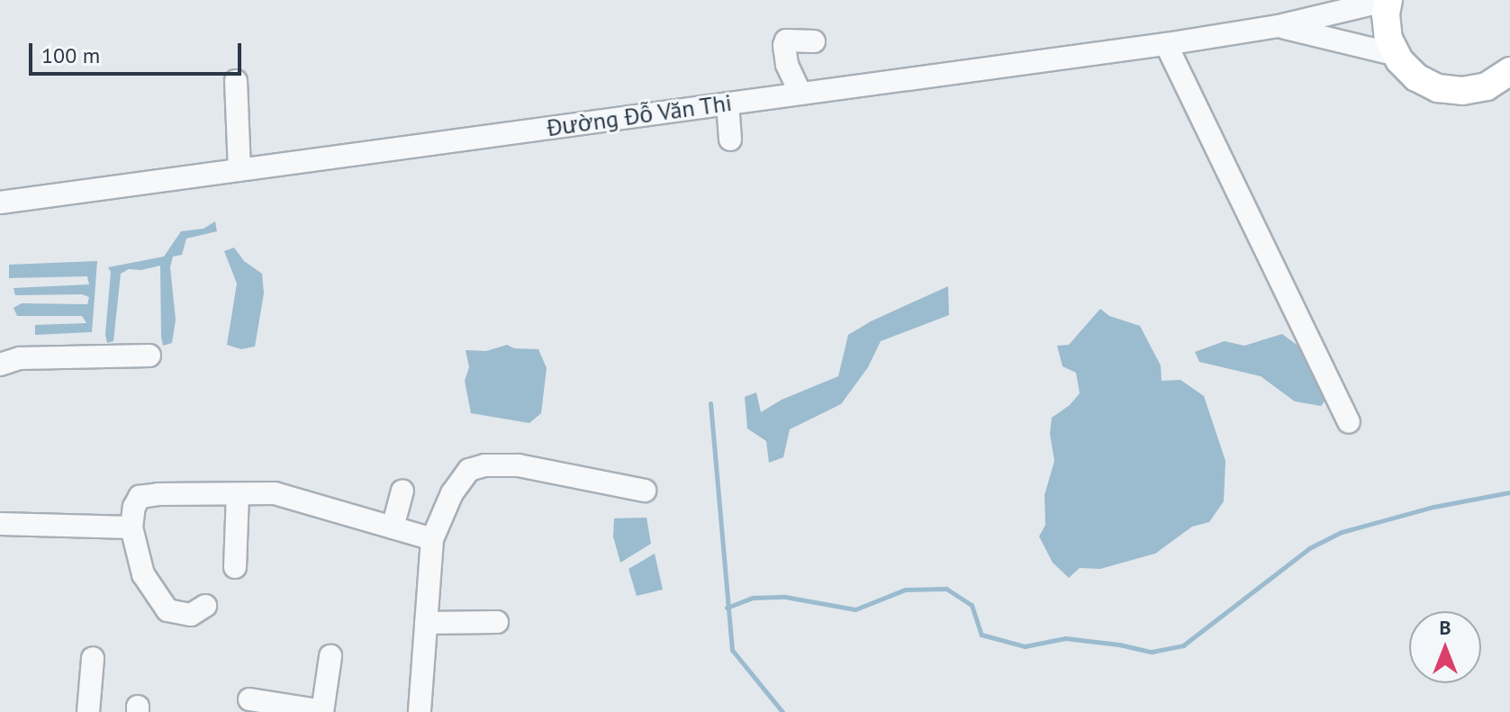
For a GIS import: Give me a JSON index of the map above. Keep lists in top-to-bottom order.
{
  "streets": {
    "street": ["Đường Đỗ Văn Thi"]
  },
  "scale_bar": "100 m",
  "north": "top"
}
